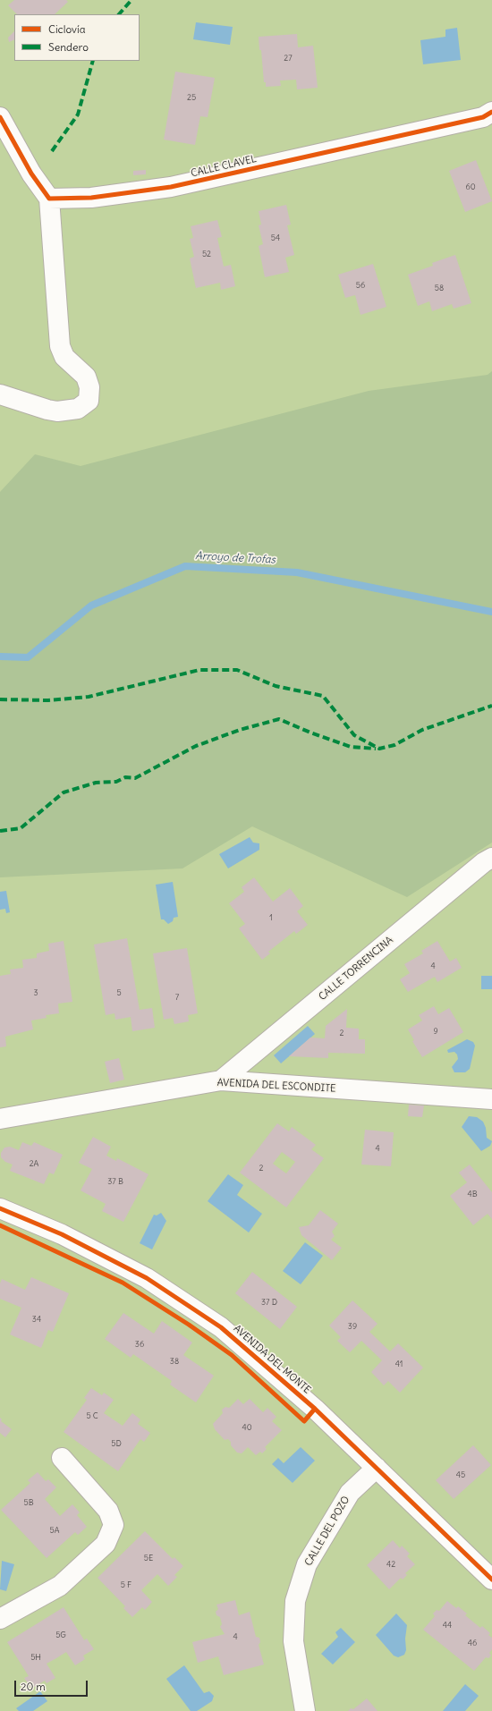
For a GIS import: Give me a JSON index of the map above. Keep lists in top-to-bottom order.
{
  "streets": {
    "street": [
      "CALLE CLAVEL",
      "CALLE TORRENCINA",
      "AVENIDA DEL ESCONDITE",
      "AVENIDA DEL MONTE",
      "CALLE DEL POZO"
    ]
  },
  "crossings": [
    ["CALLE TORRENCINA", "AVENIDA DEL ESCONDITE"],
    ["AVENIDA DEL MONTE", "CALLE DEL POZO"]
  ],
  "water": ["Arroyo de Trofas"],
  "house_numbers": [
    "27",
    "25",
    "60",
    "54",
    "52",
    "56",
    "58",
    "1",
    "4",
    "3",
    "5",
    "7",
    "9",
    "2",
    "4",
    "2A",
    "2",
    "37 B",
    "4B",
    "37 D",
    "34",
    "39",
    "36",
    "38",
    "41",
    "5 C",
    "40",
    "5D",
    "45",
    "5B",
    "5A",
    "5E",
    "42",
    "5 F",
    "44",
    "5G",
    "4",
    "46",
    "5H"
  ],
  "legend": ["Ciclovía", "Sendero"],
  "scale_bar": "20 m"
}
